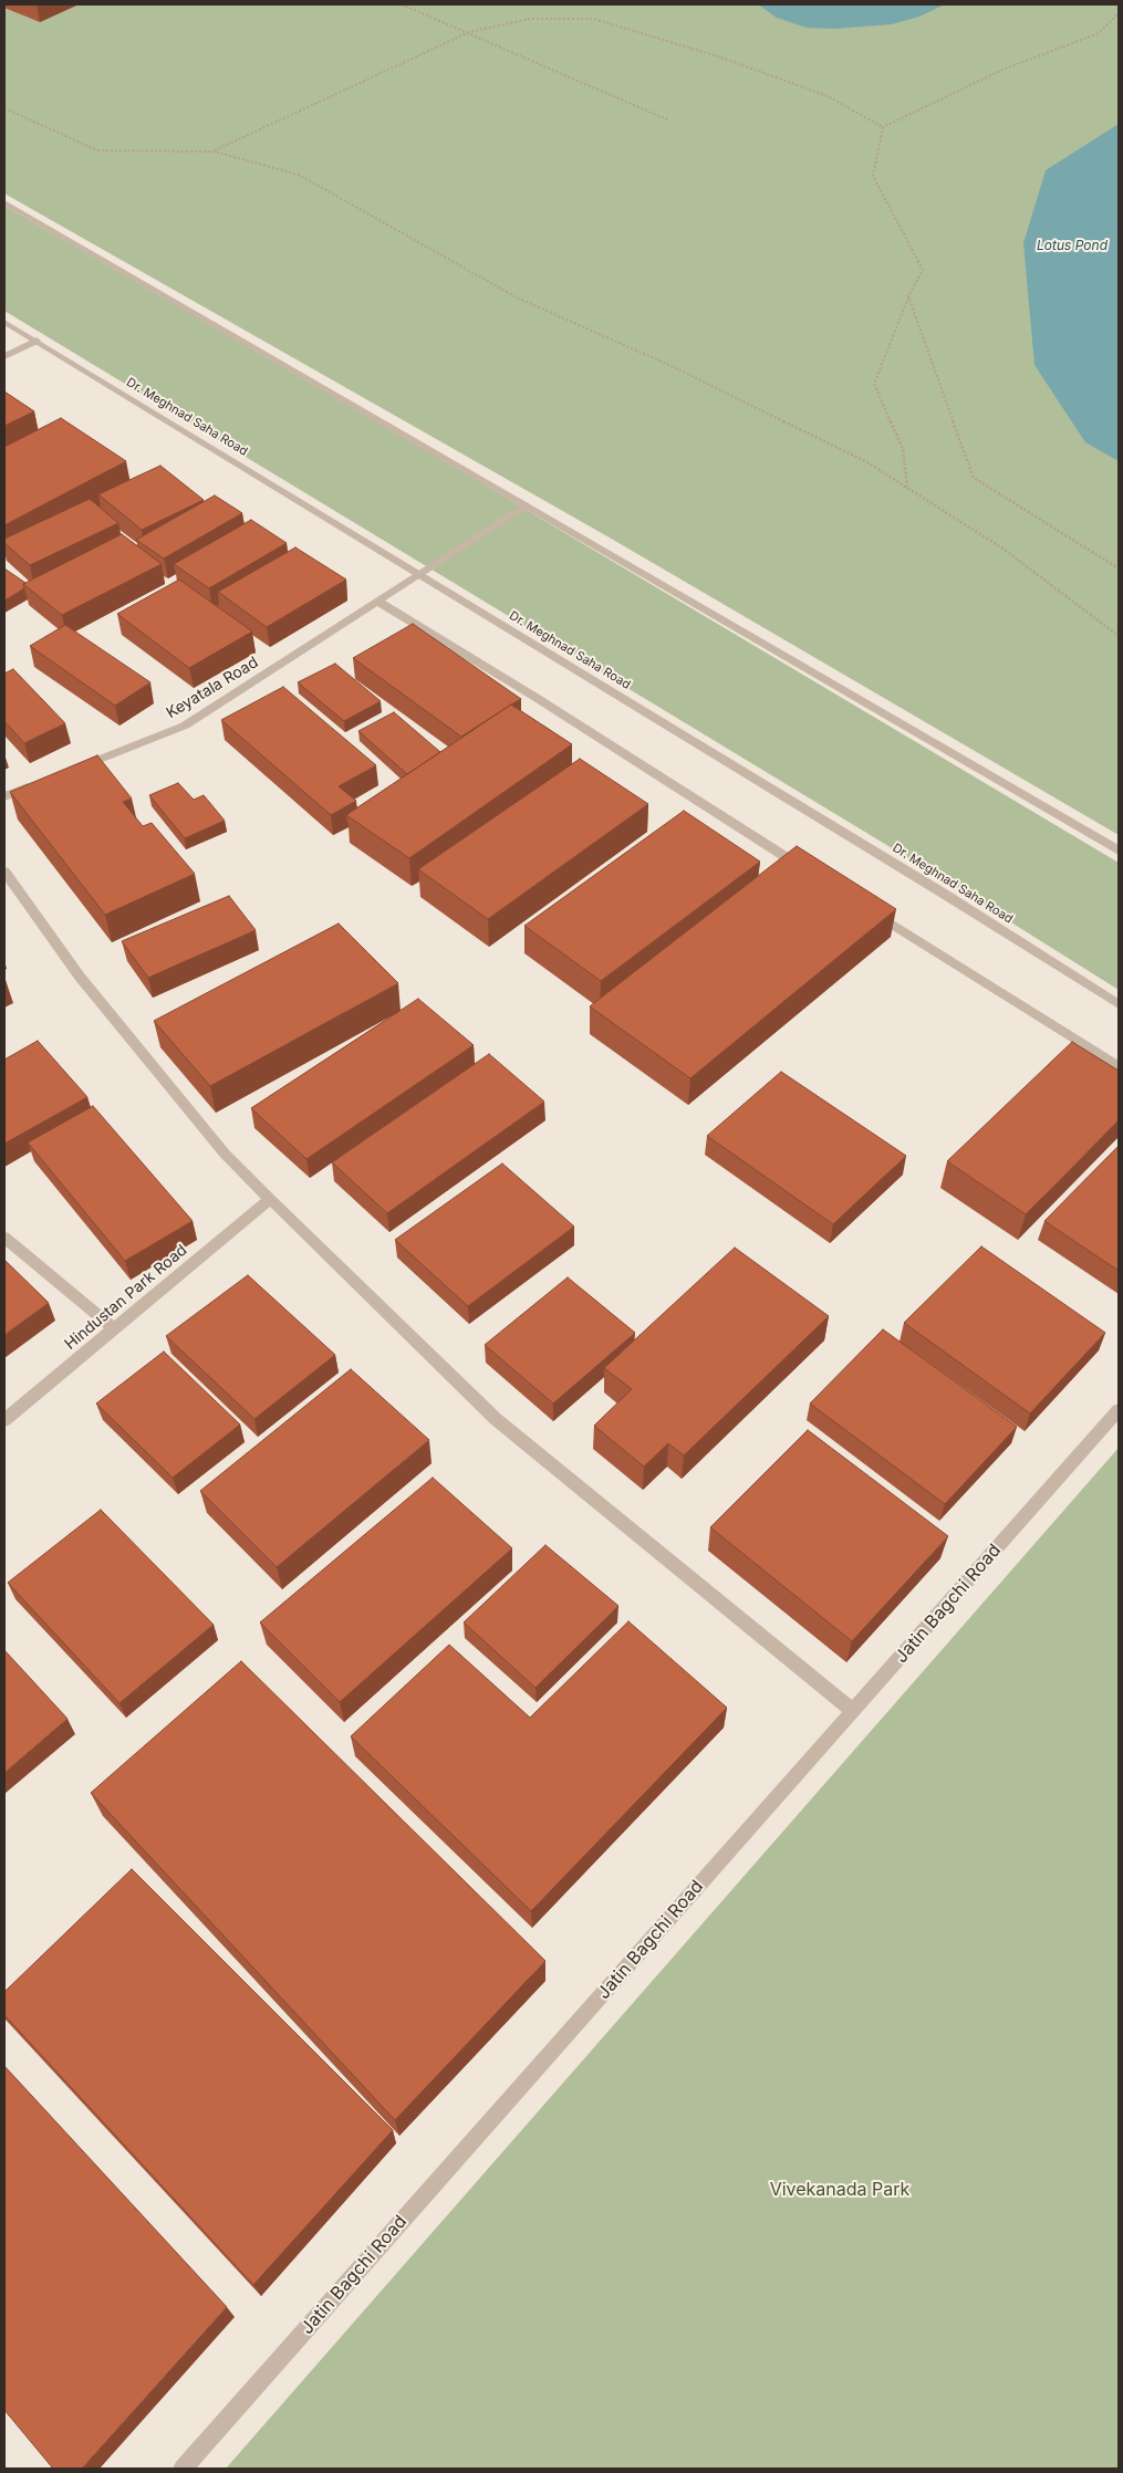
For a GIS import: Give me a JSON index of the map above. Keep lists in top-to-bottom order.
{
  "streets": {
    "street": [
      "Dr. Meghnad Saha Road",
      "Keyatala Road",
      "Hindustan Park Road",
      "Jatin Bagchi Road"
    ]
  },
  "crossings": [
    ["Dr. Meghnad Saha Road", "Keyatala Road"]
  ],
  "water": ["Lotus Pond"],
  "parks": ["Vivekanada Park"]
}
